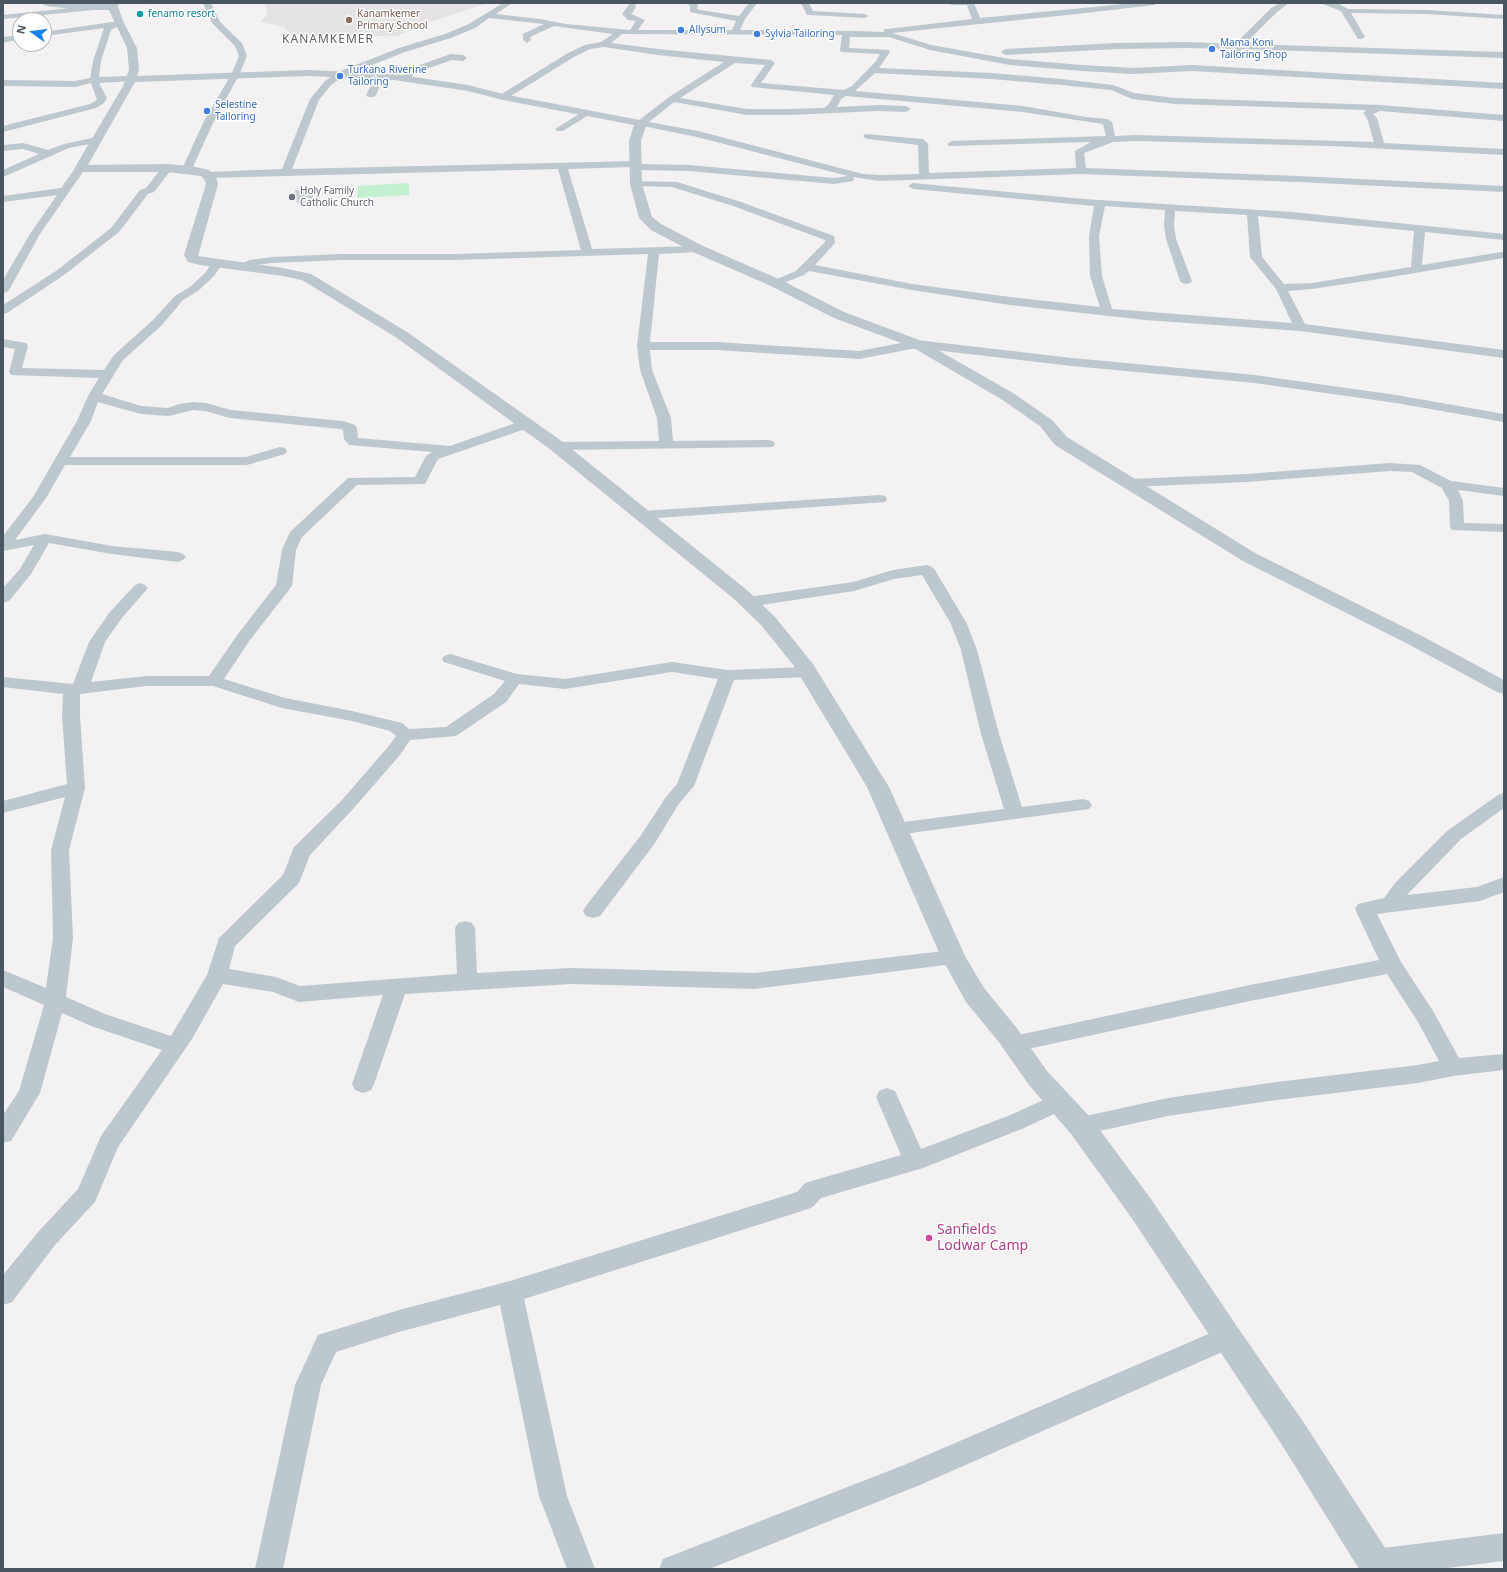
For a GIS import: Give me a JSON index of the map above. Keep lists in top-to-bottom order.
{
  "districts": ["KANAMKEMER"],
  "places": [
    "fenamo resort",
    "Kanamkemer Primary School",
    "Allysum",
    "Sylvia Tailoring",
    "Mama Koni Tailoring Shop",
    "Turkana Riverine Tailoring",
    "Selestine Tailoring",
    "Holy Family Catholic Church",
    "Sanfields Lodwar Camp"
  ],
  "north": "left"
}
